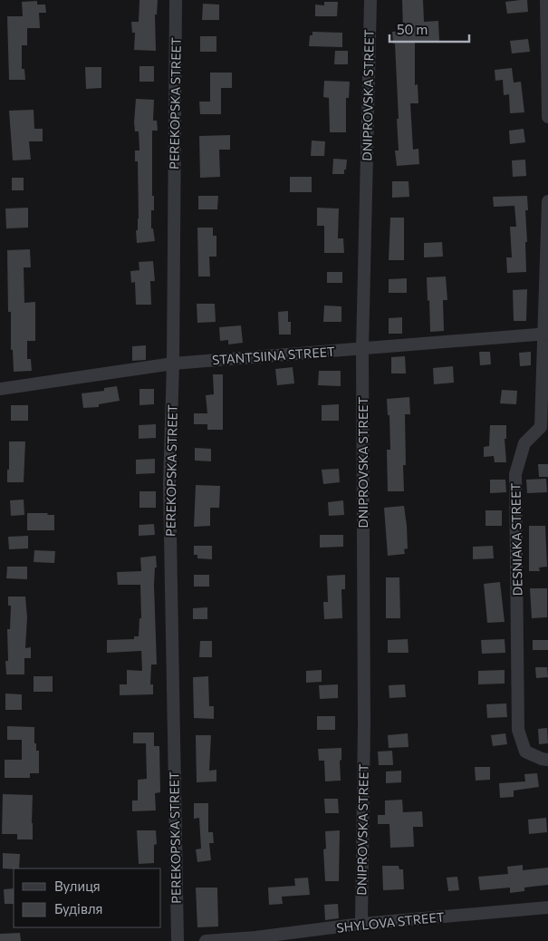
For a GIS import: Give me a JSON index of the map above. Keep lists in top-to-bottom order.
{
  "streets": {
    "street": [
      "DNIPROVSKA STREET",
      "PEREKOPSKA STREET",
      "STANTSIINA STREET",
      "DESNIAKA STREET",
      "SHYLOVA STREET"
    ]
  },
  "crossings": [
    ["DNIPROVSKA STREET", "STANTSIINA STREET"],
    ["DNIPROVSKA STREET", "SHYLOVA STREET"],
    ["PEREKOPSKA STREET", "STANTSIINA STREET"],
    ["STANTSIINA STREET", "DESNIAKA STREET"]
  ],
  "legend": ["Вулиця", "Будівля"],
  "scale_bar": "50 m"
}
